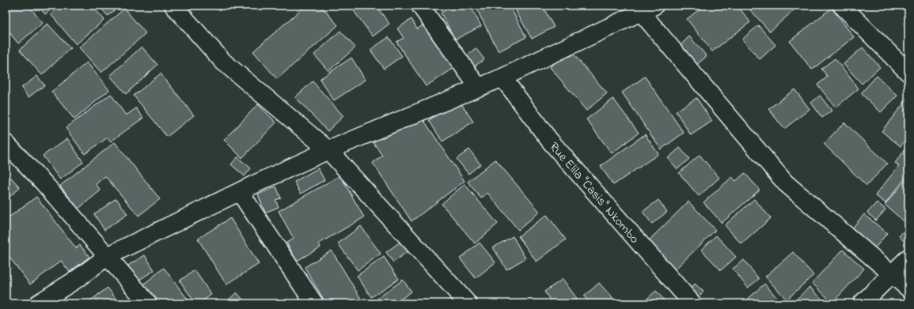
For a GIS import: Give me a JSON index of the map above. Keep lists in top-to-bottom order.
{
  "streets": {
    "street": ["Rue Elila \"Casis\" Nkombo"]
  }
}
